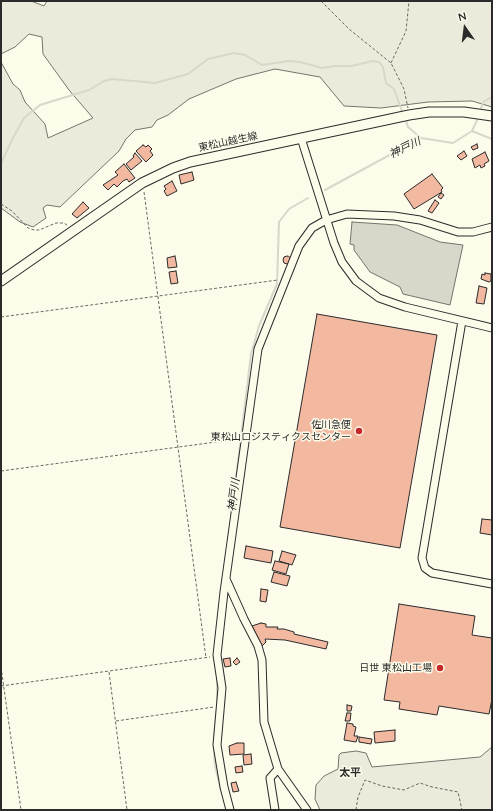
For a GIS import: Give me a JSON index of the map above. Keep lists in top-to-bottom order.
{
  "streets": {
    "main road": ["東松山越生線"]
  },
  "districts": ["太平"],
  "water": ["神戸川"],
  "places": ["佐川急便 東松山ロジスティクスセンター", "日世 東松山工場"],
  "north": "top"
}
